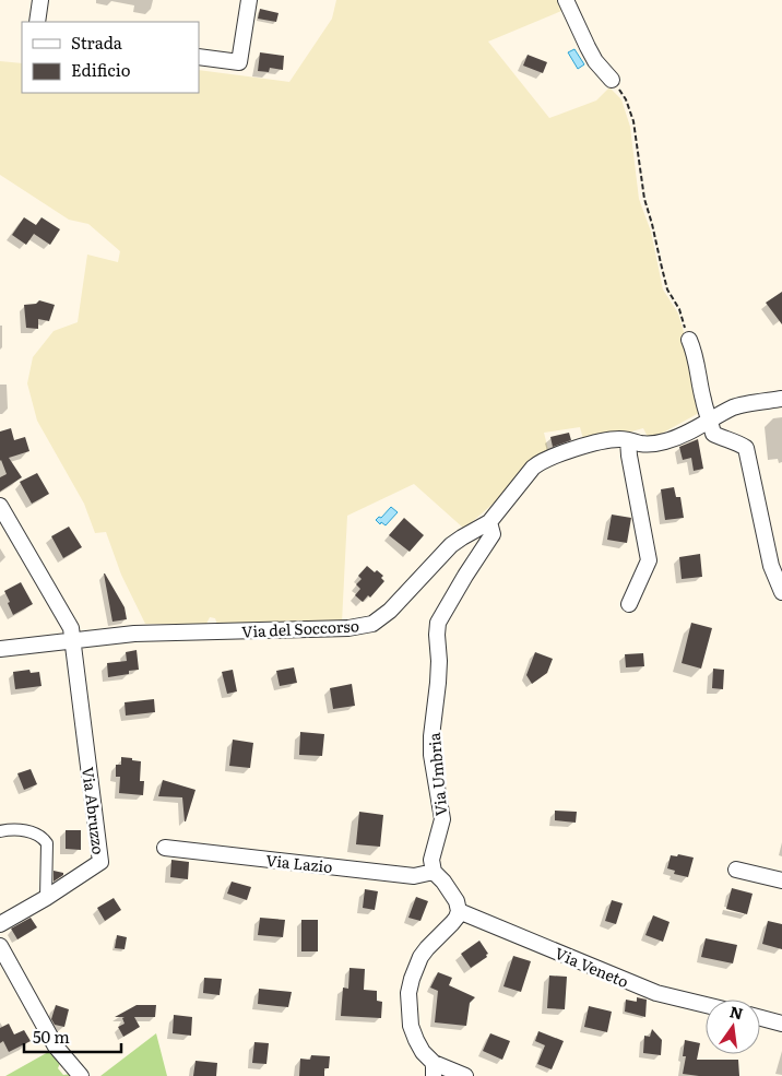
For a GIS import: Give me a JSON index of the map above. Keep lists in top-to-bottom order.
{
  "streets": {
    "street": [
      "Via del Soccorso",
      "Via Umbria",
      "Via Abruzzo",
      "Via Lazio",
      "Via Veneto"
    ]
  },
  "crossings": [
    ["Via del Soccorso", "Via Umbria"],
    ["Via del Soccorso", "Via Abruzzo"],
    ["Via Umbria", "Via Lazio"]
  ],
  "legend": ["Strada", "Edificio"],
  "scale_bar": "50 m",
  "north": "top"
}
